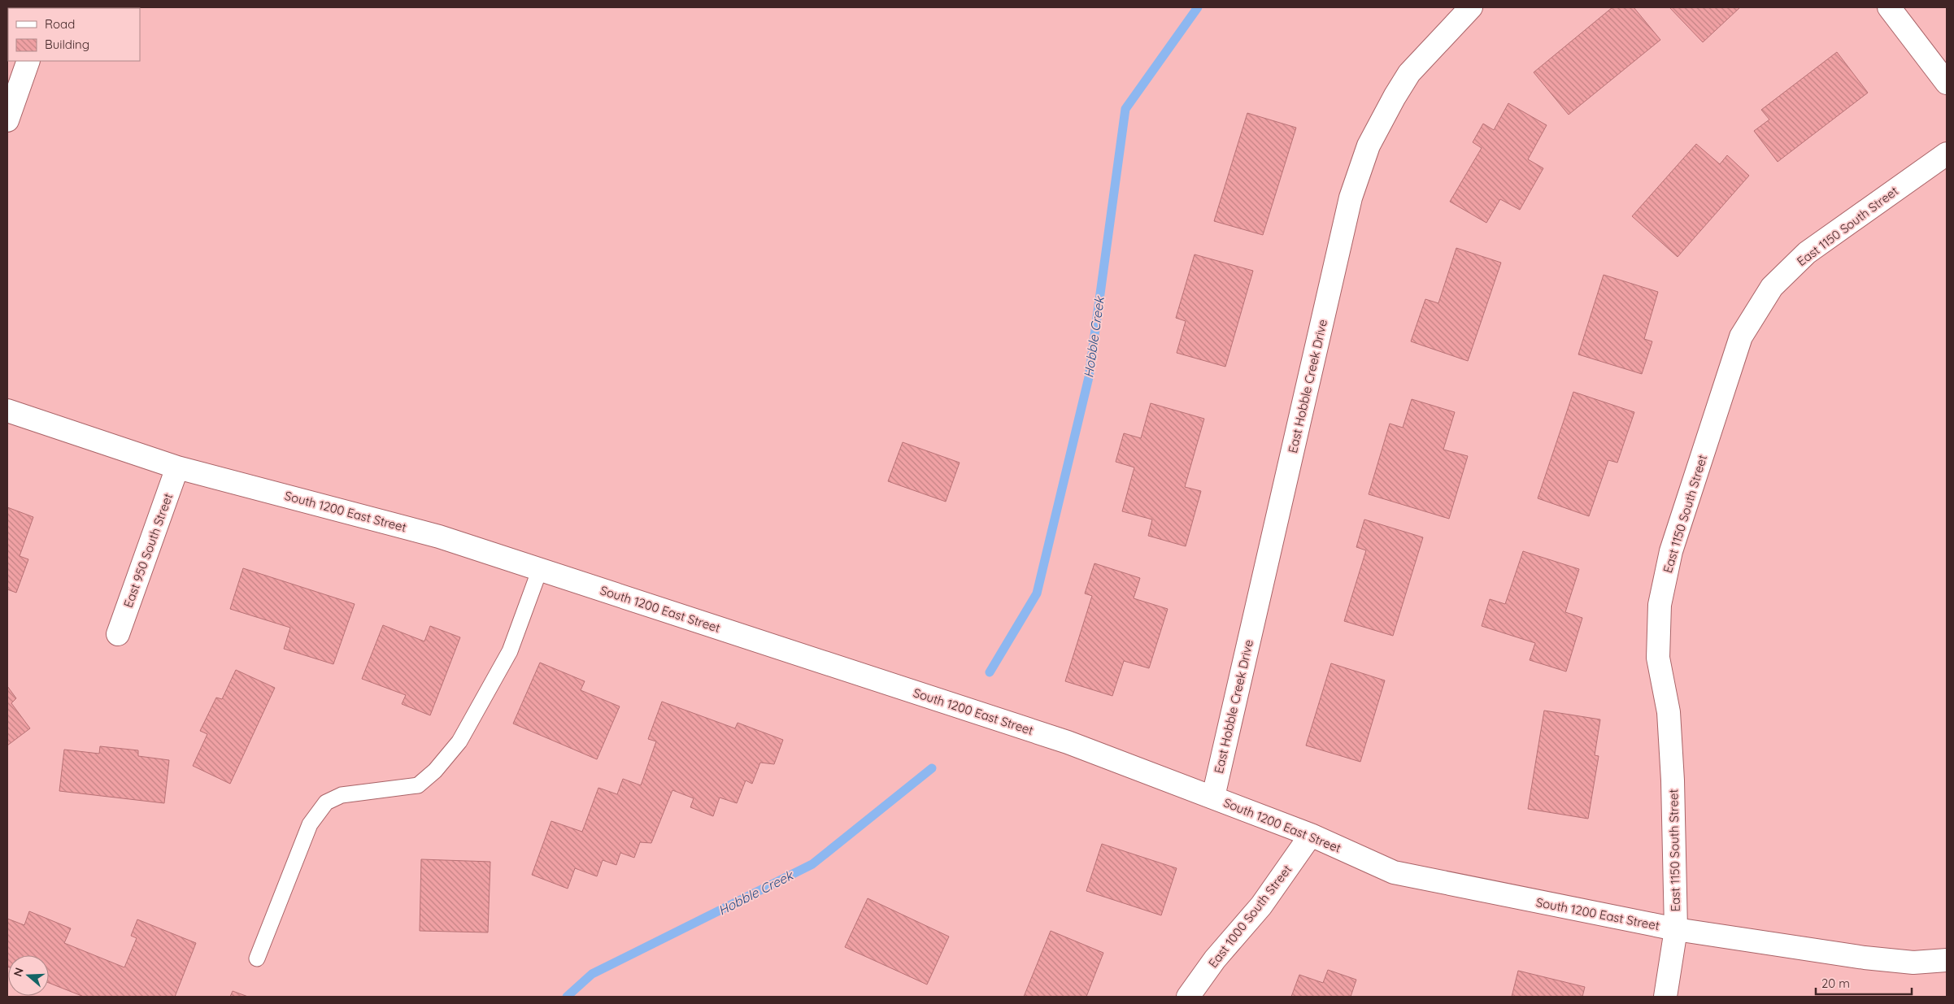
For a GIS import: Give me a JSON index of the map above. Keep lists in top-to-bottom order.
{
  "streets": {
    "street": [
      "East 1150 South Street",
      "East Hobble Creek Drive",
      "South 1200 East Street",
      "East 950 South Street",
      "East 1000 South Street"
    ]
  },
  "crossings": [
    ["East 1150 South Street", "South 1200 East Street"],
    ["East Hobble Creek Drive", "South 1200 East Street"],
    ["South 1200 East Street", "East 950 South Street"],
    ["South 1200 East Street", "East 1000 South Street"]
  ],
  "water": ["Hobble Creek"],
  "legend": ["Road", "Building"],
  "scale_bar": "20 m",
  "north": "left"
}
